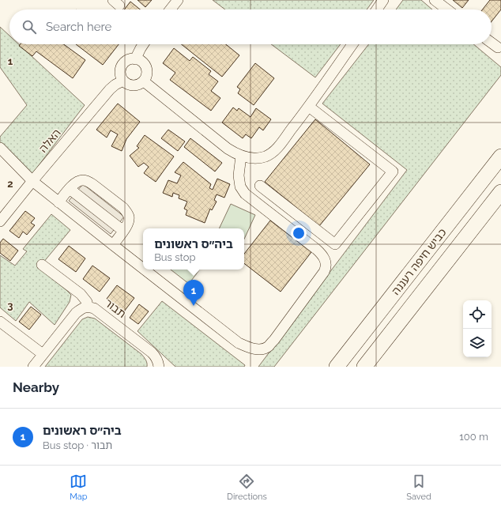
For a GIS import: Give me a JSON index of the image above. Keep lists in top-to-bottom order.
{
  "streets": {
    "highway": ["כביש חיפה רעננה"],
    "street": ["האלה", "תבור"]
  },
  "page": {
    "search": "Search here",
    "popup": ["ביה״ס ראשונים", "Bus stop"],
    "pins": "1",
    "heading": "Nearby",
    "list": [
      {
        "mark": "1",
        "name": "ביה״ס ראשונים",
        "note": "Bus stop · תבור",
        "value": "100 m"
      }
    ],
    "nav": ["Map", "Directions", "Saved"]
  },
  "grid": {
    "rows": ["1", "2", "3"]
  }
}
